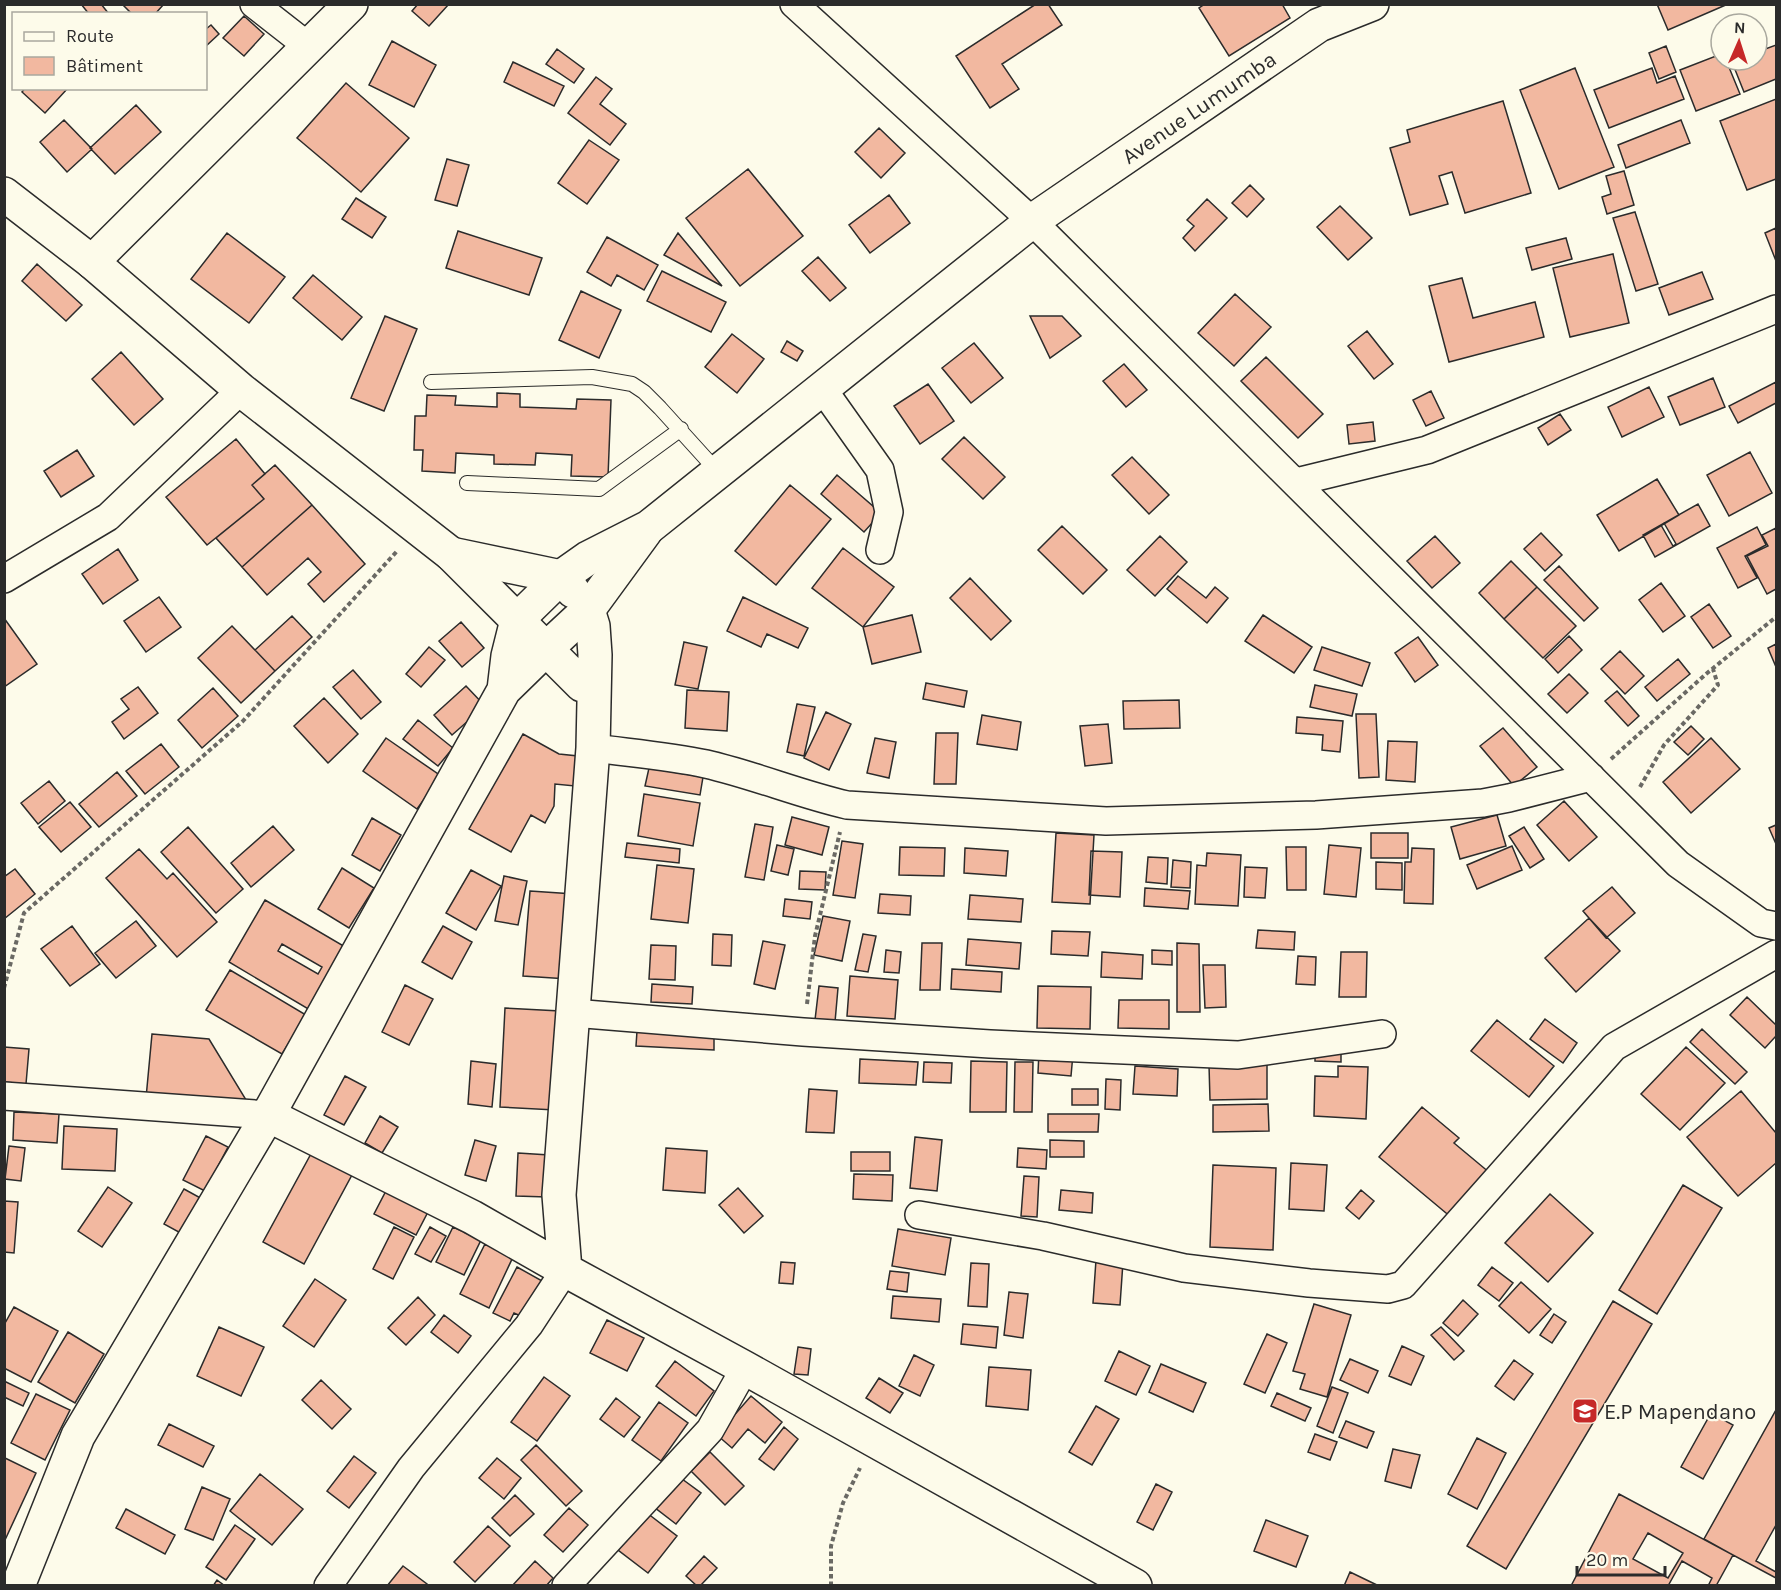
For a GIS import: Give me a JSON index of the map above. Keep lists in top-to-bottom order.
{
  "streets": {
    "street": ["Avenue Lumumba"]
  },
  "places": {
    "school or university": ["E.P Mapendano"]
  },
  "legend": ["Route", "Bâtiment"],
  "scale_bar": "20 m",
  "north": "top"
}
